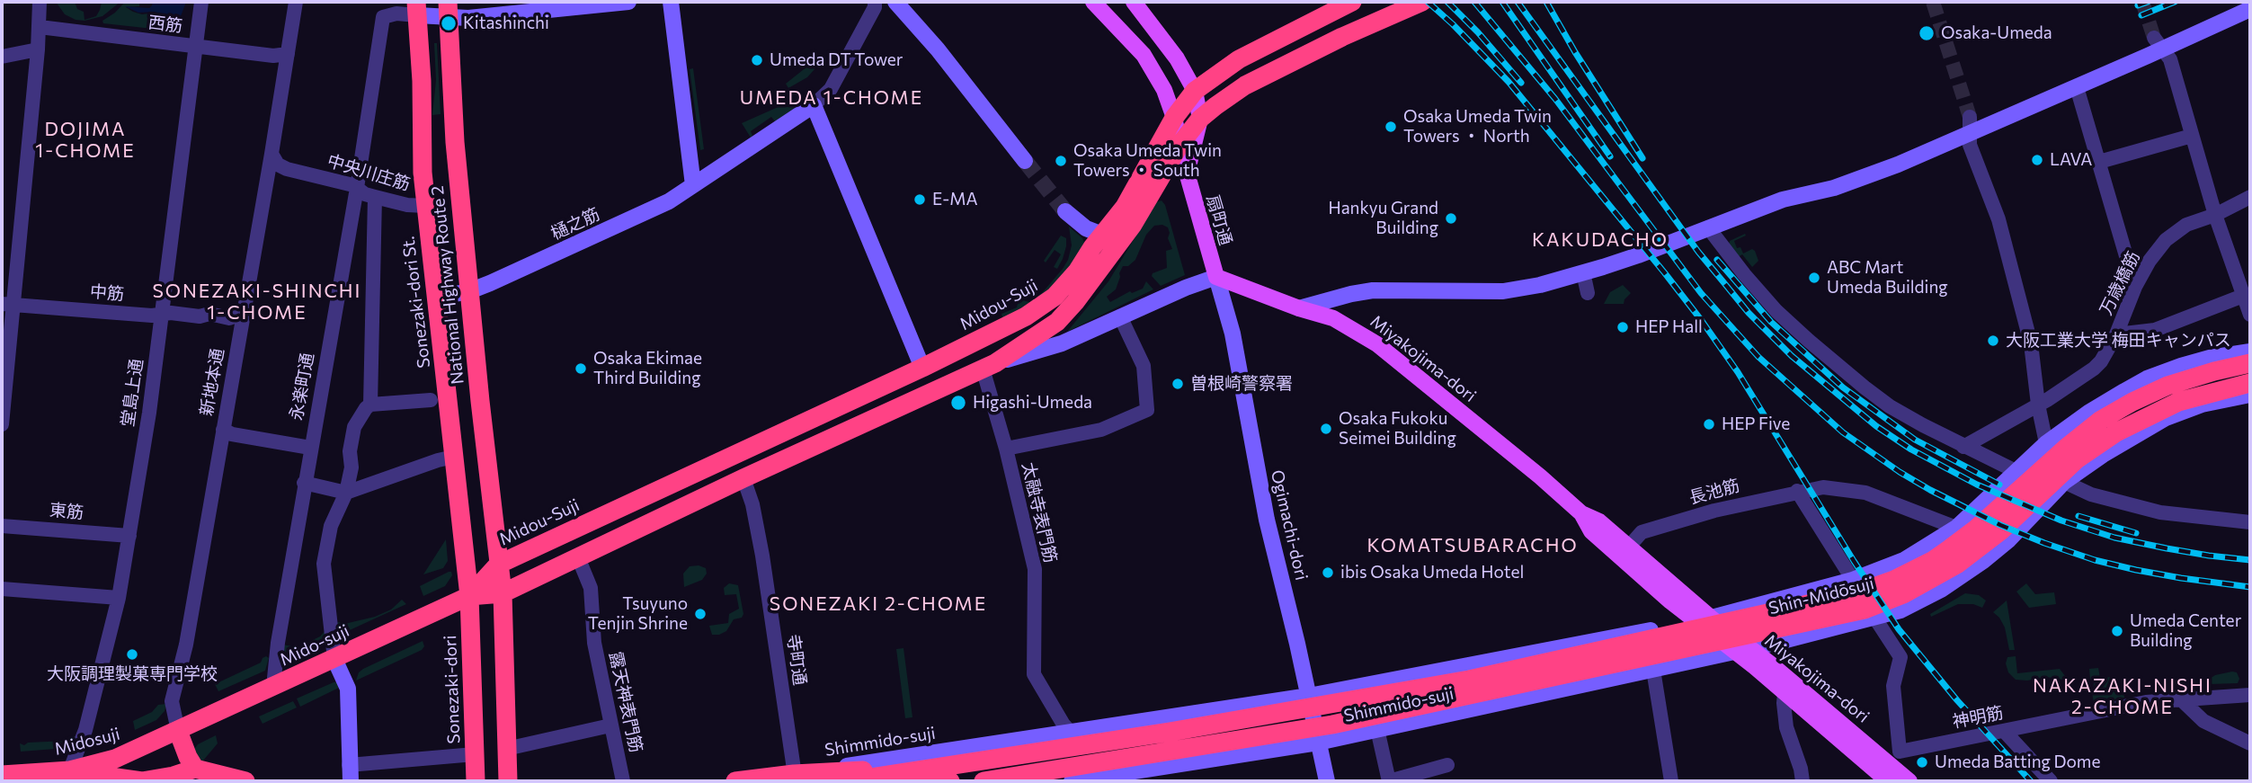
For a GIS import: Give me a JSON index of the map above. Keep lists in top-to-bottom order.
{
  "streets": {
    "highway": [
      "National Highway Route 2",
      "Sonezaki-dori St.",
      "Midou-Suji",
      "Shin-Midōsuji",
      "Mido-suji",
      "Sonezaki-dori",
      "Midosuji"
    ],
    "main road": ["扇町通", "Miyakojima-dori"],
    "street": [
      "西筋",
      "中央川庄筋",
      "樋之筋",
      "万歳橋筋",
      "中筋",
      "新地本通",
      "永楽町通",
      "堂島上通",
      "長池筋",
      "東筋",
      "太融寺表門筋",
      "Ogimachi-dori",
      "寺町通",
      "露天神表門筋",
      "Shimmido-suji",
      "神明筋"
    ]
  },
  "crossings": [
    ["西筋", "新地本通"],
    ["西筋", "堂島上通"],
    ["中央川庄筋", "Sonezaki-dori St."],
    ["中央川庄筋", "新地本通"],
    ["中央川庄筋", "永楽町通"],
    ["扇町通", "Midou-Suji"],
    ["扇町通", "Miyakojima-dori"],
    ["扇町通", "Ogimachi-dori"],
    ["樋之筋", "National Highway Route 2"],
    ["樋之筋", "Sonezaki-dori St."],
    ["National Highway Route 2", "Midou-Suji"],
    ["中筋", "新地本通"],
    ["中筋", "堂島上通"],
    ["Sonezaki-dori St.", "Midou-Suji"],
    ["Sonezaki-dori St.", "永楽町通"],
    ["Sonezaki-dori St.", "Mido-suji"],
    ["Sonezaki-dori St.", "Sonezaki-dori"],
    ["Midou-Suji", "Mido-suji"],
    ["Midou-Suji", "Sonezaki-dori"],
    ["Miyakojima-dori", "長池筋"],
    ["Miyakojima-dori", "Ogimachi-dori"],
    ["Miyakojima-dori", "Shimmido-suji"],
    ["Miyakojima-dori", "神明筋"],
    ["新地本通", "Mido-suji"],
    ["新地本通", "Midosuji"],
    ["永楽町通", "Mido-suji"],
    ["堂島上通", "東筋"],
    ["堂島上通", "Midosuji"],
    ["長池筋", "Shimmido-suji"],
    ["太融寺表門筋", "Shimmido-suji"],
    ["Ogimachi-dori", "Shimmido-suji"],
    ["Mido-suji", "Sonezaki-dori"],
    ["Mido-suji", "Midosuji"],
    ["寺町通", "Shimmido-suji"]
  ],
  "districts": [
    "UMEDA 1-CHOME",
    "DOJIMA 1-CHOME",
    "KAKUDACHO",
    "SONEZAKI-SHINCHI 1-CHOME",
    "KOMATSUBARACHO",
    "SONEZAKI 2-CHOME",
    "NAKAZAKI-NISHI 2-CHOME"
  ],
  "places": [
    "Kitashinchi",
    "Osaka-Umeda",
    "Umeda DT Tower",
    "Osaka Umeda Twin Towers ・ North",
    "LAVA",
    "Osaka Umeda Twin Towers ・ South",
    "E-MA",
    "Hankyu Grand Building",
    "ABC Mart Umeda Building",
    "HEP Hall",
    "大阪工業大学 梅田キャンパス",
    "Osaka Ekimae Third Building",
    "曽根崎警察署",
    "Higashi-Umeda",
    "HEP Five",
    "Osaka Fukoku Seimei Building",
    "ibis Osaka Umeda Hotel",
    "Tsuyuno Tenjin Shrine",
    "Umeda Center Building",
    "大阪調理製菓専門学校",
    "Umeda Batting Dome"
  ]
}
